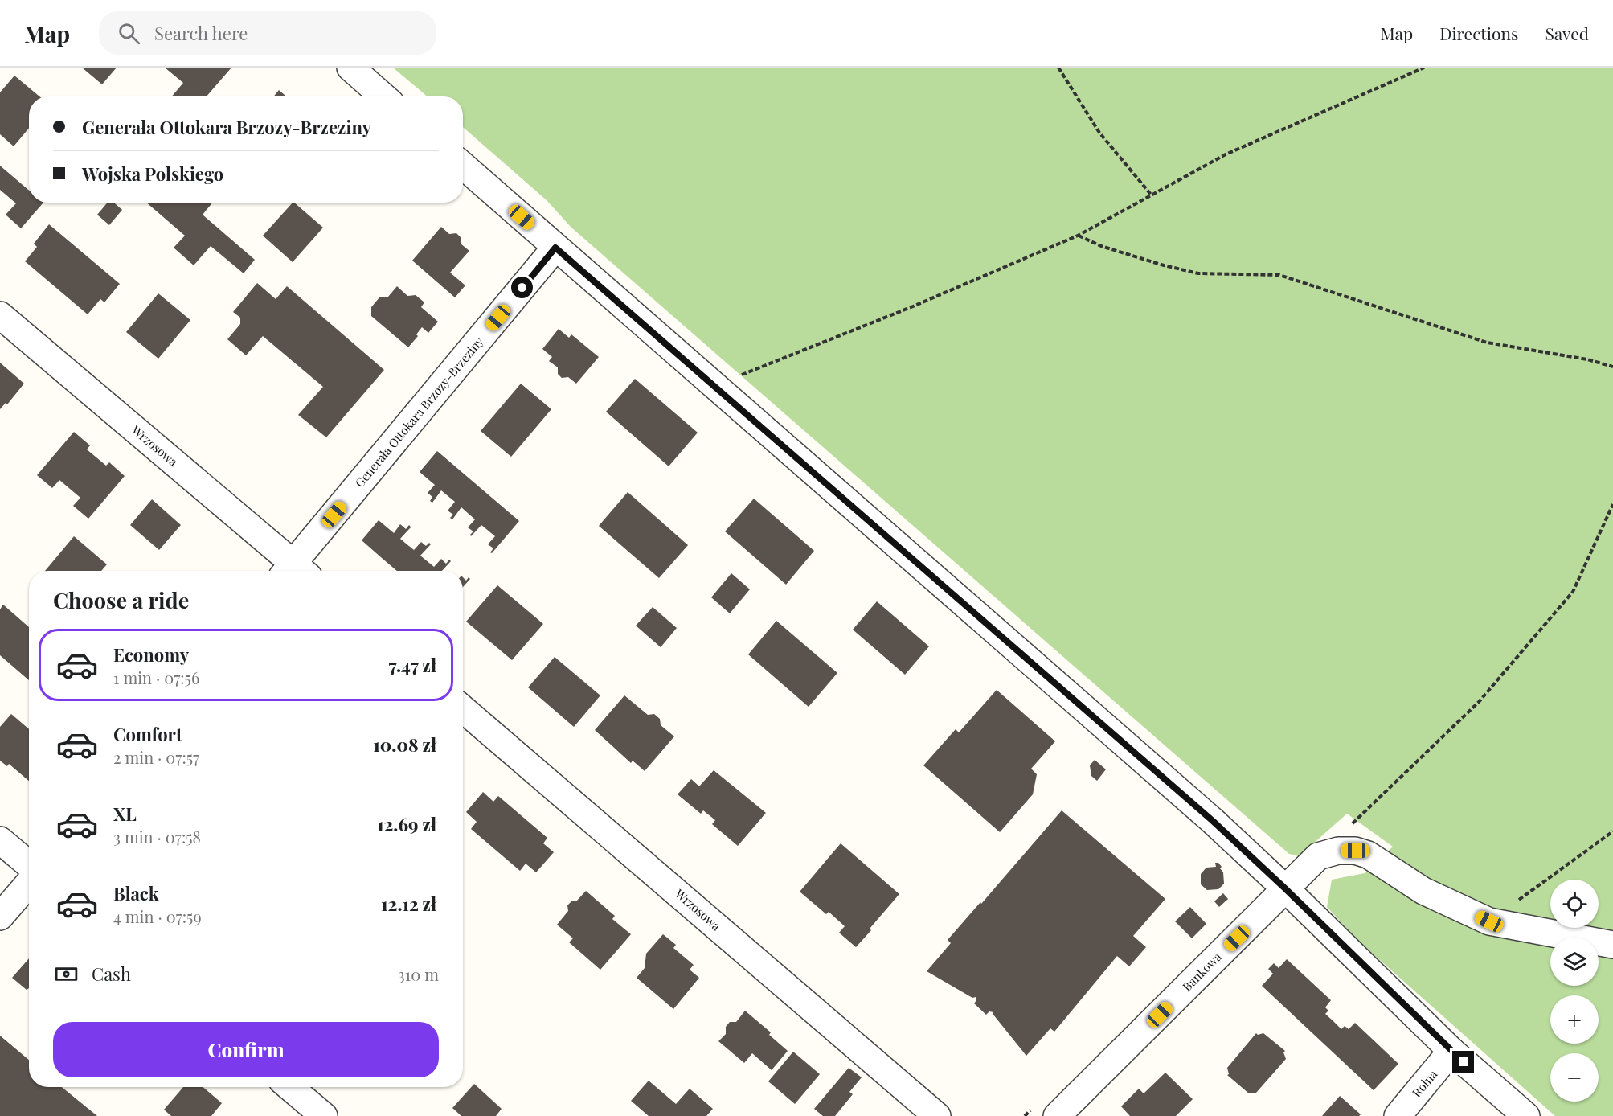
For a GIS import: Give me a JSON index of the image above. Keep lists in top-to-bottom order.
{
  "streets": {
    "street": [
      "Generała Ottokara Brzozy-Brzeziny",
      "Wrzosowa",
      "Bankowa",
      "Rolna"
    ]
  },
  "page": {
    "header": "Map",
    "search": "Search here",
    "nav": ["Map", "Directions", "Saved"],
    "banner": ["Generała Ottokara Brzozy-Brzeziny", "Wojska Polskiego"],
    "heading": "Choose a ride",
    "list": [
      {
        "name": "Economy",
        "note": "1 min · 07:56",
        "value": "7.47 zł"
      },
      {
        "name": "Comfort",
        "note": "2 min · 07:57",
        "value": "10.08 zł"
      },
      {
        "name": "XL",
        "note": "3 min · 07:58",
        "value": "12.69 zł"
      },
      {
        "name": "Black",
        "note": "4 min · 07:59",
        "value": "12.12 zł"
      }
    ],
    "map_buttons": ["+", "−"],
    "pay": ["Cash", "310 m"],
    "buttons": "Confirm"
  }
}
